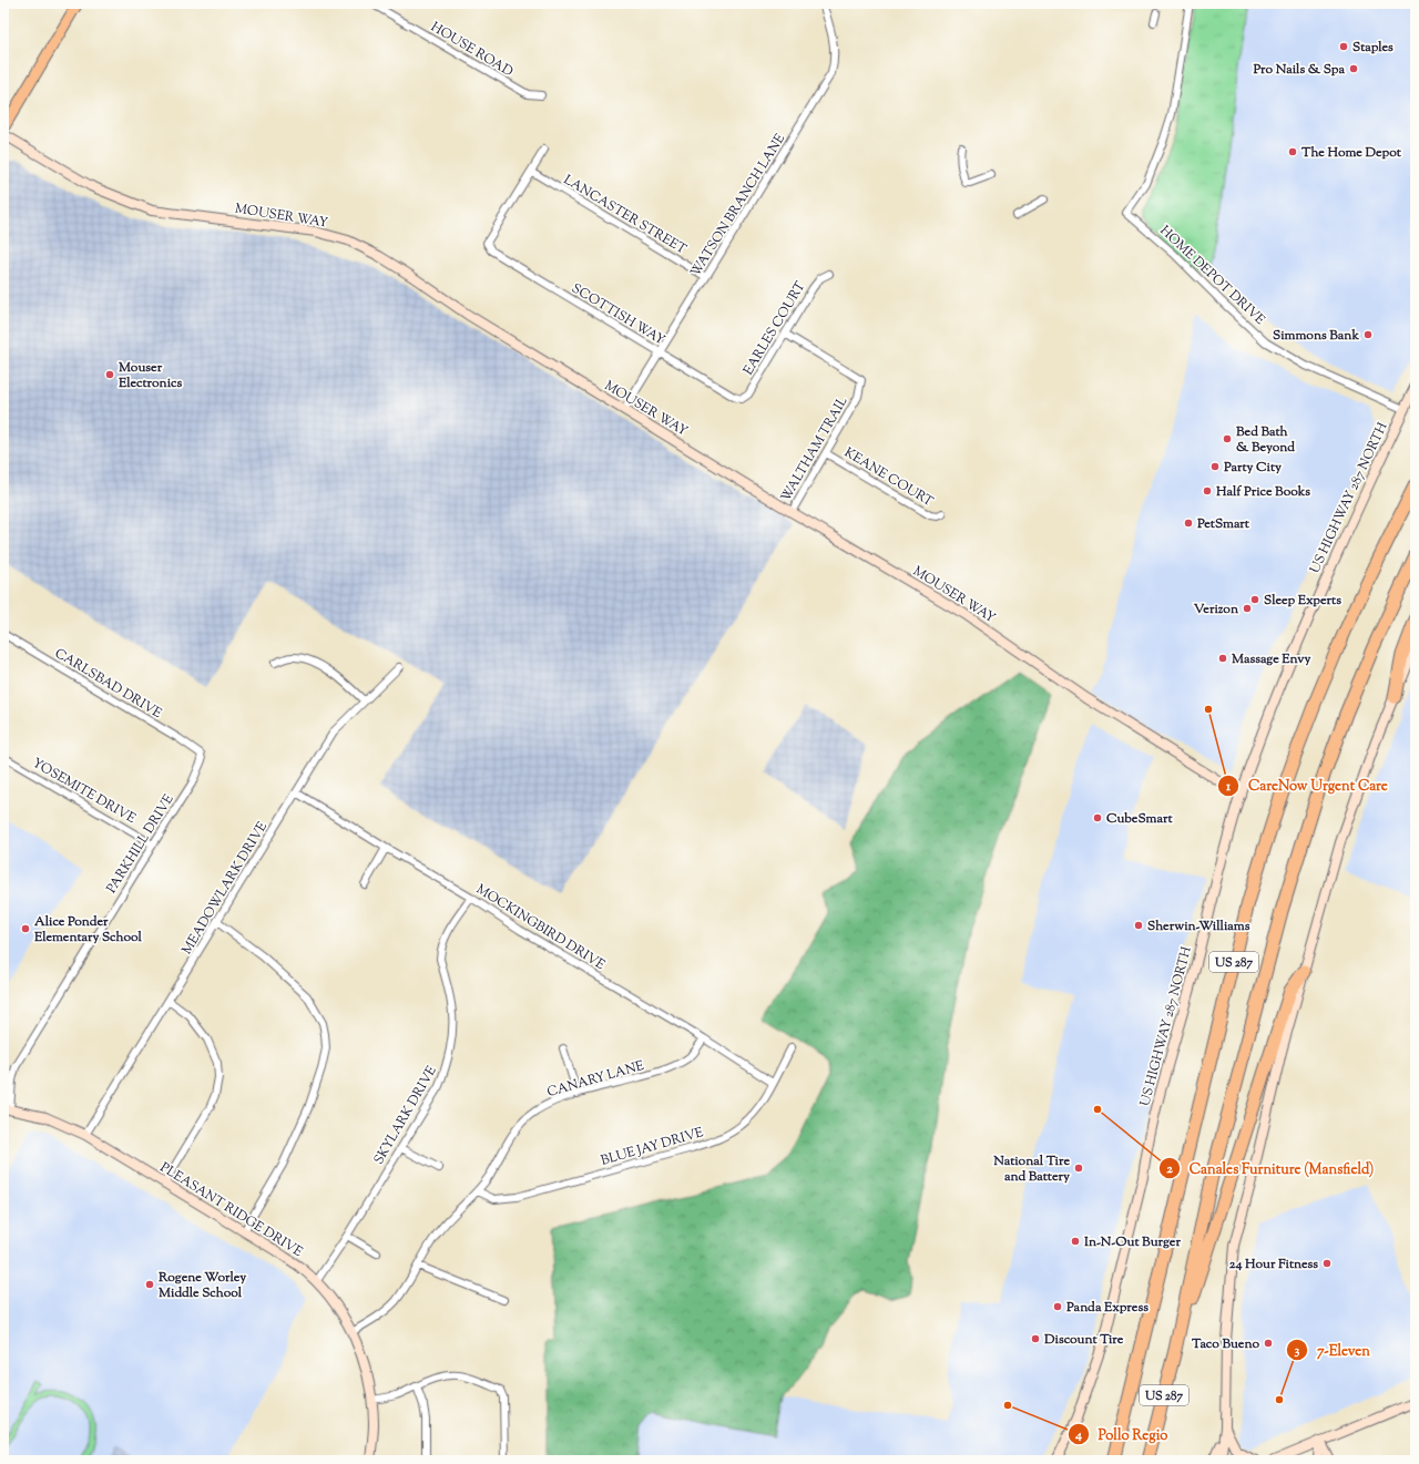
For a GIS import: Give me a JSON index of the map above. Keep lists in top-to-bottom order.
{
  "streets": {
    "highway": ["US 287"],
    "main road": ["MOUSER WAY", "US HIGHWAY 287 NORTH", "PLEASANT RIDGE DRIVE"],
    "street": [
      "HOUSE ROAD",
      "WATSON BRANCH LANE",
      "LANCASTER STREET",
      "HOME DEPOT DRIVE",
      "SCOTTISH WAY",
      "EARLES COURT",
      "WALTHAM TRAIL",
      "KEANE COURT",
      "CARLSBAD DRIVE",
      "YOSEMITE DRIVE",
      "PARKHILL DRIVE",
      "MEADOWLARK DRIVE",
      "MOCKINGBIRD DRIVE",
      "CANARY LANE",
      "SKYLARK DRIVE",
      "BLUE JAY DRIVE"
    ]
  },
  "crossings": [
    ["WATSON BRANCH LANE", "LANCASTER STREET"],
    ["WATSON BRANCH LANE", "MOUSER WAY"],
    ["WATSON BRANCH LANE", "SCOTTISH WAY"],
    ["LANCASTER STREET", "SCOTTISH WAY"],
    ["MOUSER WAY", "WALTHAM TRAIL"],
    ["MOUSER WAY", "US HIGHWAY 287 NORTH"],
    ["HOME DEPOT DRIVE", "US HIGHWAY 287 NORTH"],
    ["SCOTTISH WAY", "EARLES COURT"],
    ["EARLES COURT", "WALTHAM TRAIL"],
    ["WALTHAM TRAIL", "KEANE COURT"],
    ["CARLSBAD DRIVE", "PARKHILL DRIVE"],
    ["YOSEMITE DRIVE", "PARKHILL DRIVE"],
    ["PARKHILL DRIVE", "PLEASANT RIDGE DRIVE"],
    ["MEADOWLARK DRIVE", "MOCKINGBIRD DRIVE"],
    ["MEADOWLARK DRIVE", "PLEASANT RIDGE DRIVE"],
    ["MOCKINGBIRD DRIVE", "CANARY LANE"],
    ["MOCKINGBIRD DRIVE", "SKYLARK DRIVE"],
    ["MOCKINGBIRD DRIVE", "BLUE JAY DRIVE"],
    ["CANARY LANE", "BLUE JAY DRIVE"],
    ["CANARY LANE", "PLEASANT RIDGE DRIVE"],
    ["SKYLARK DRIVE", "PLEASANT RIDGE DRIVE"]
  ],
  "places": [
    "Staples",
    "Pro Nails & Spa",
    "The Home Depot",
    "Simmons Bank",
    "Mouser Electronics",
    "Bed Bath & Beyond",
    "Party City",
    "Half Price Books",
    "PetSmart",
    "Sleep Experts",
    "Verizon",
    "Massage Envy",
    "CareNow Urgent Care",
    "CubeSmart",
    "Sherwin-Williams",
    "Alice Ponder Elementary School",
    "Canales Furniture (Mansfield)",
    "National Tire and Battery",
    "In-N-Out Burger",
    "24 Hour Fitness",
    "Rogene Worley Middle School",
    "Panda Express",
    "Discount Tire",
    "Taco Bueno",
    "7-Eleven",
    "Pollo Regio"
  ]
}
